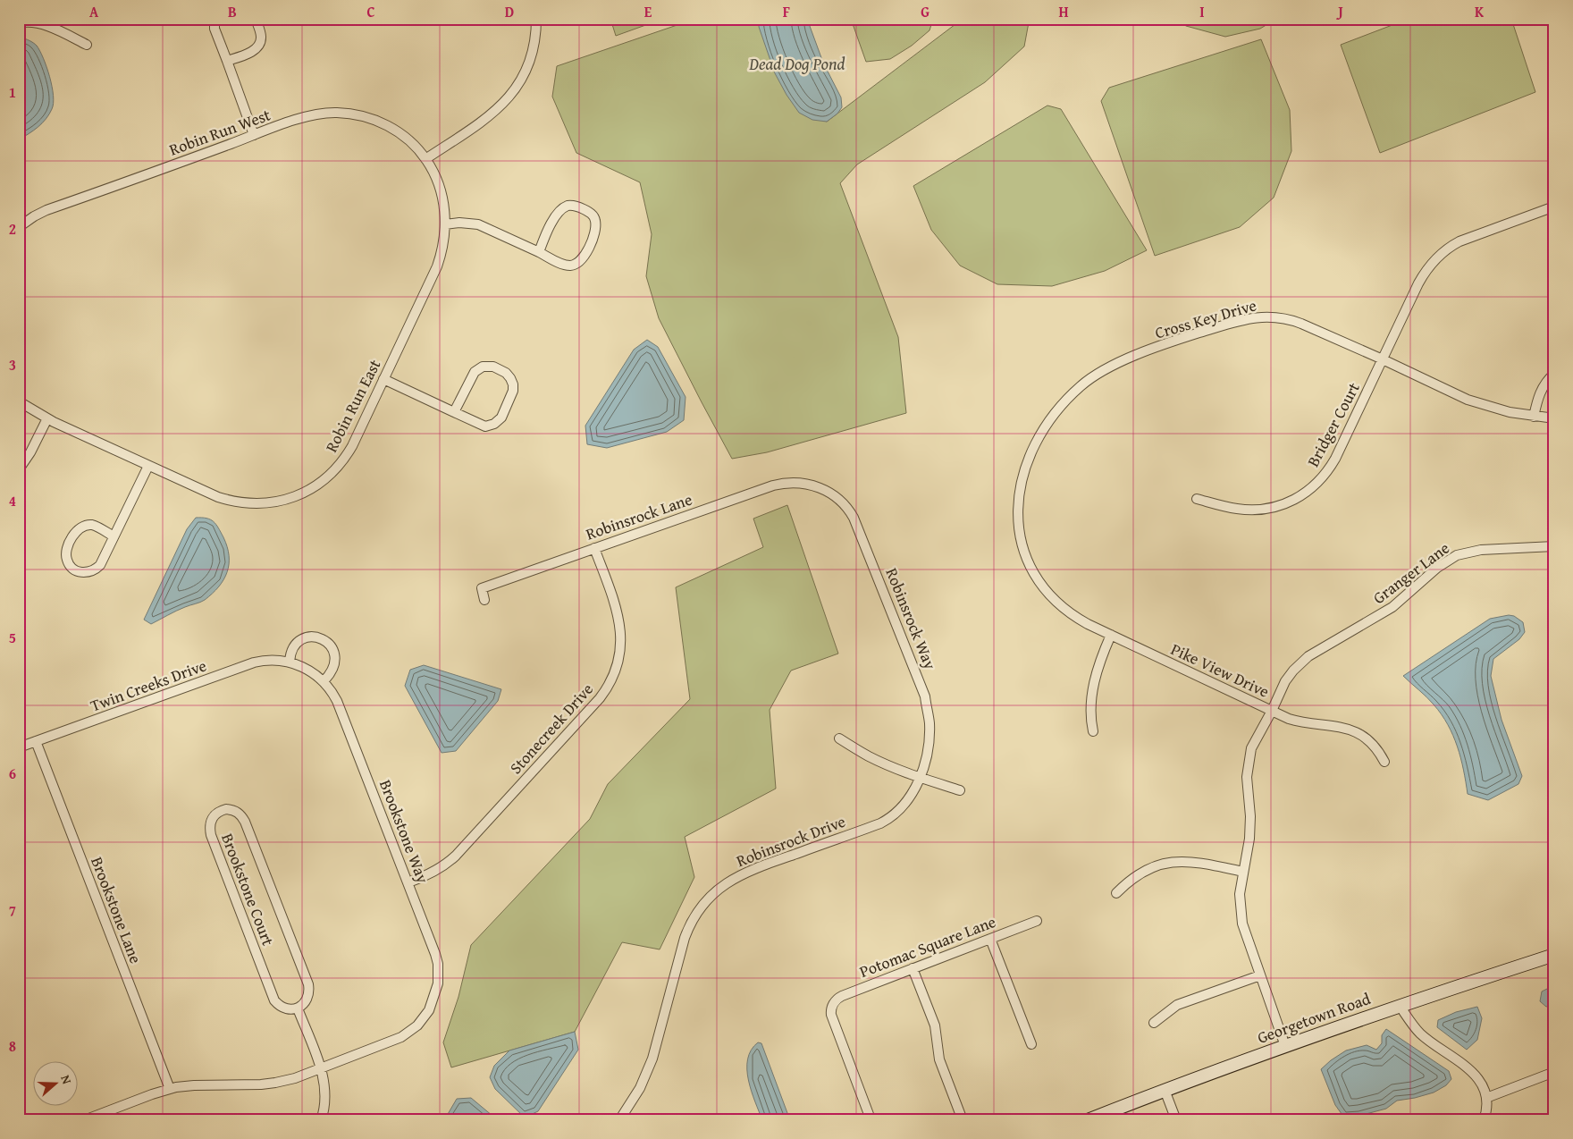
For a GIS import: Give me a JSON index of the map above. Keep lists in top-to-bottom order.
{
  "streets": {
    "main road": ["Georgetown Road"],
    "street": [
      "Robin Run West",
      "Cross Key Drive",
      "Robin Run East",
      "Bridger Court",
      "Robinsrock Lane",
      "Granger Lane",
      "Robinsrock Way",
      "Pike View Drive",
      "Twin Creeks Drive",
      "Stonecreek Drive",
      "Brookstone Way",
      "Robinsrock Drive",
      "Brookstone Court",
      "Brookstone Lane",
      "Potomac Square Lane"
    ]
  },
  "crossings": [
    ["Robin Run West", "Robin Run East"],
    ["Cross Key Drive", "Bridger Court"],
    ["Cross Key Drive", "Pike View Drive"],
    ["Robinsrock Lane", "Robinsrock Way"],
    ["Robinsrock Lane", "Stonecreek Drive"],
    ["Granger Lane", "Pike View Drive"],
    ["Robinsrock Way", "Robinsrock Drive"],
    ["Pike View Drive", "Georgetown Road"],
    ["Twin Creeks Drive", "Brookstone Way"],
    ["Twin Creeks Drive", "Brookstone Lane"],
    ["Stonecreek Drive", "Brookstone Way"],
    ["Brookstone Way", "Brookstone Lane"]
  ],
  "water": ["Dead Dog Pond"],
  "north": "right",
  "grid": {
    "columns": [
      "A",
      "B",
      "C",
      "D",
      "E",
      "F",
      "G",
      "H",
      "I",
      "J",
      "K"
    ],
    "rows": [
      "1",
      "2",
      "3",
      "4",
      "5",
      "6",
      "7",
      "8"
    ]
  }
}
